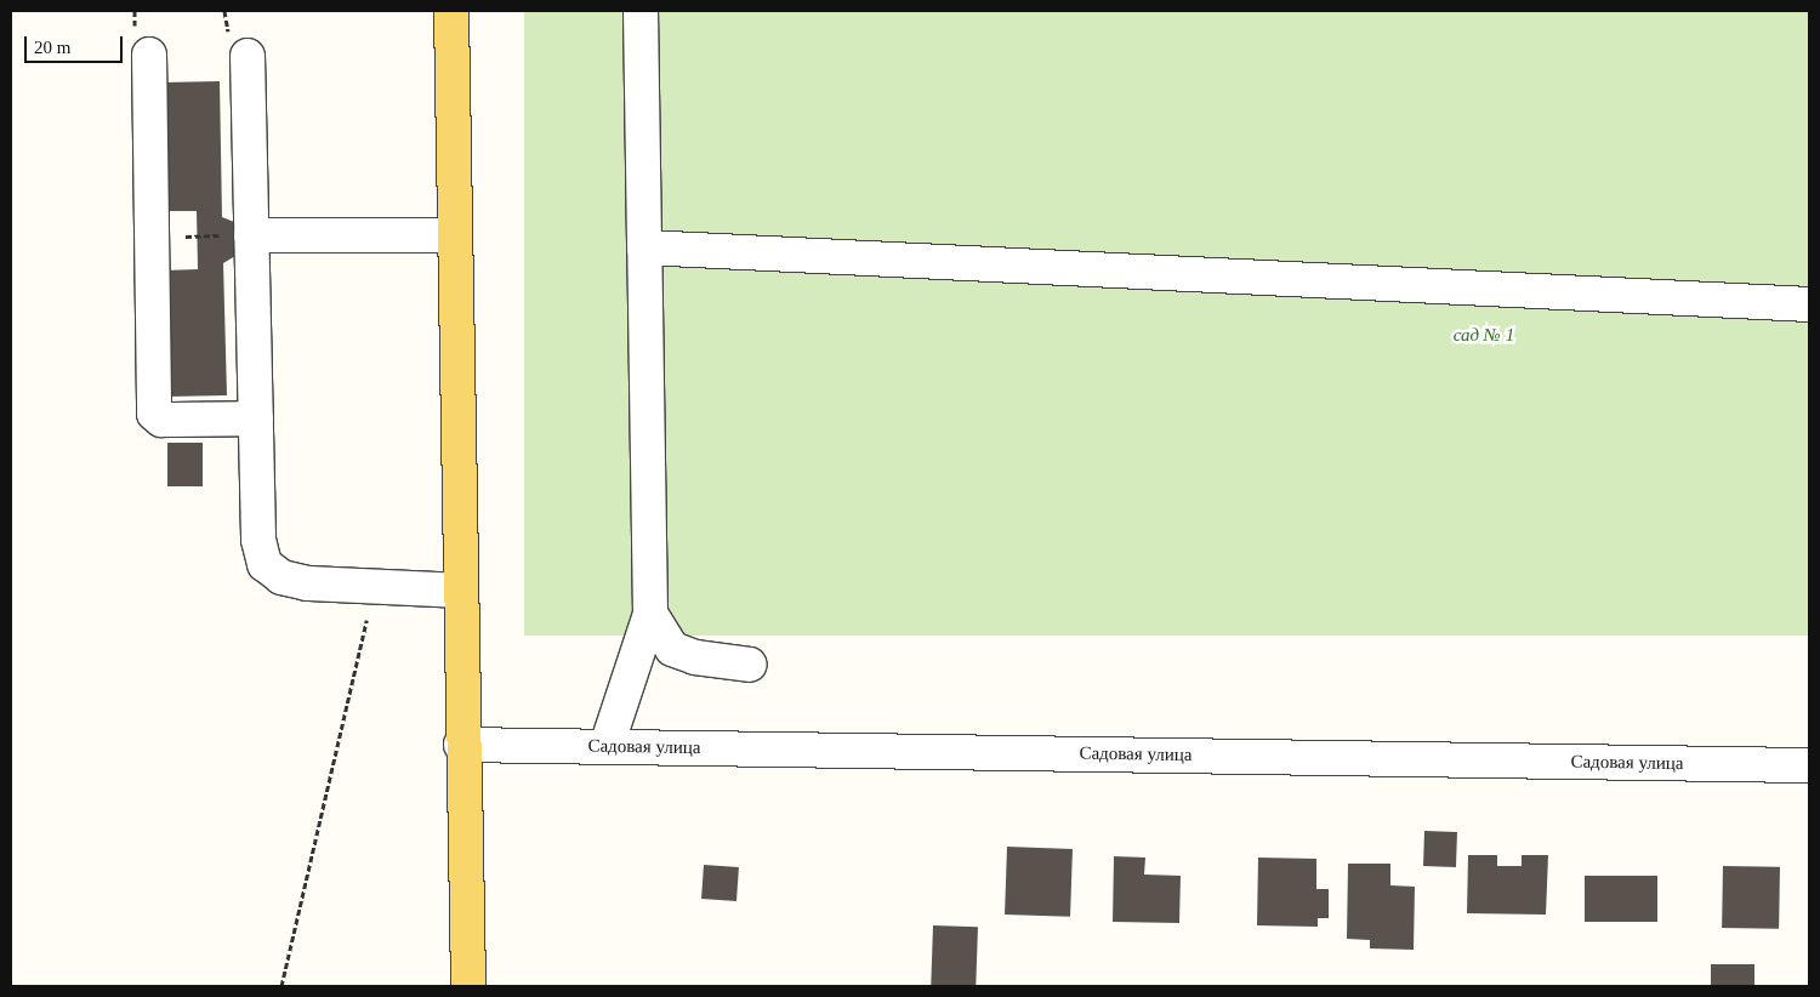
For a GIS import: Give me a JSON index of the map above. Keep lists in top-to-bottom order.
{
  "streets": {
    "street": ["Садовая улица"]
  },
  "parks": ["сад № 1"],
  "scale_bar": "20 m"
}
